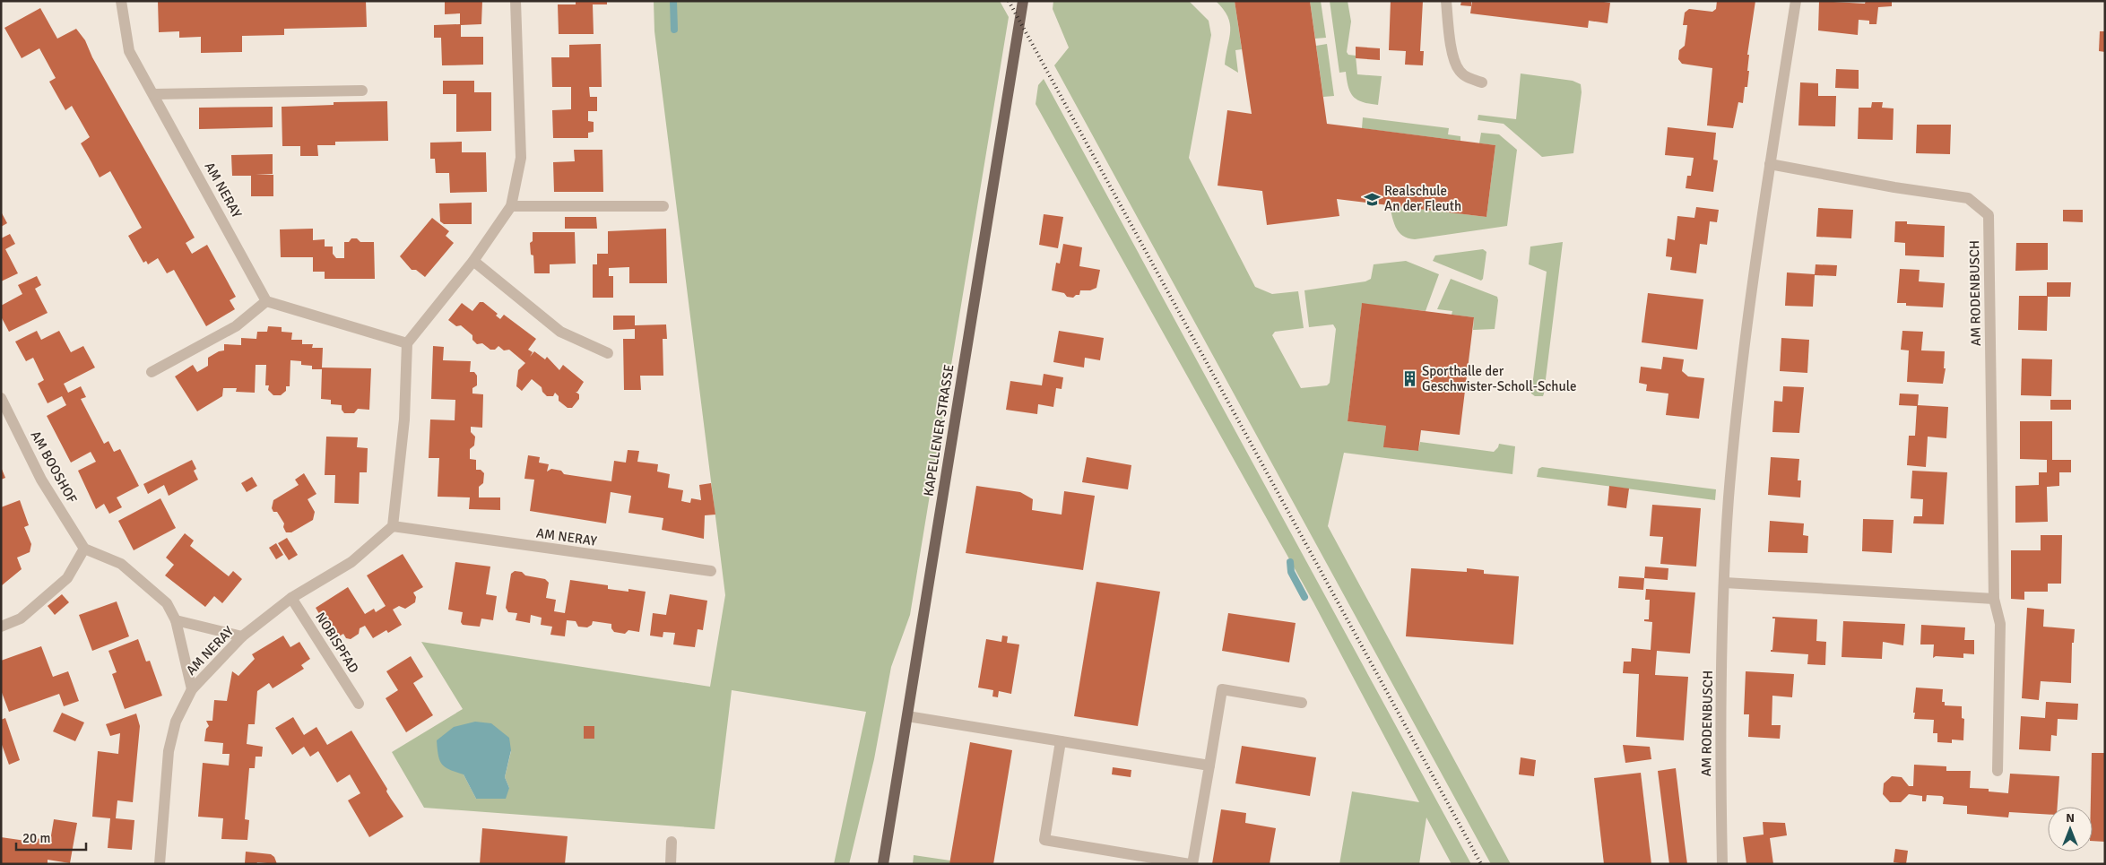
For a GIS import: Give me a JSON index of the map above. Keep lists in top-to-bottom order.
{
  "streets": {
    "main road": ["KAPELLENER STRASSE"],
    "street": [
      "AM NERAY",
      "AM RODENBUSCH",
      "AM BOOSHOF",
      "NOBISPFAD"
    ]
  },
  "crossings": [
    ["AM NERAY", "NOBISPFAD"]
  ],
  "places": {
    "school or university": ["Realschule An der Fleuth"],
    "building": ["Sporthalle der Geschwister-Scholl-Schule"]
  },
  "scale_bar": "20 m",
  "north": "top"
}
